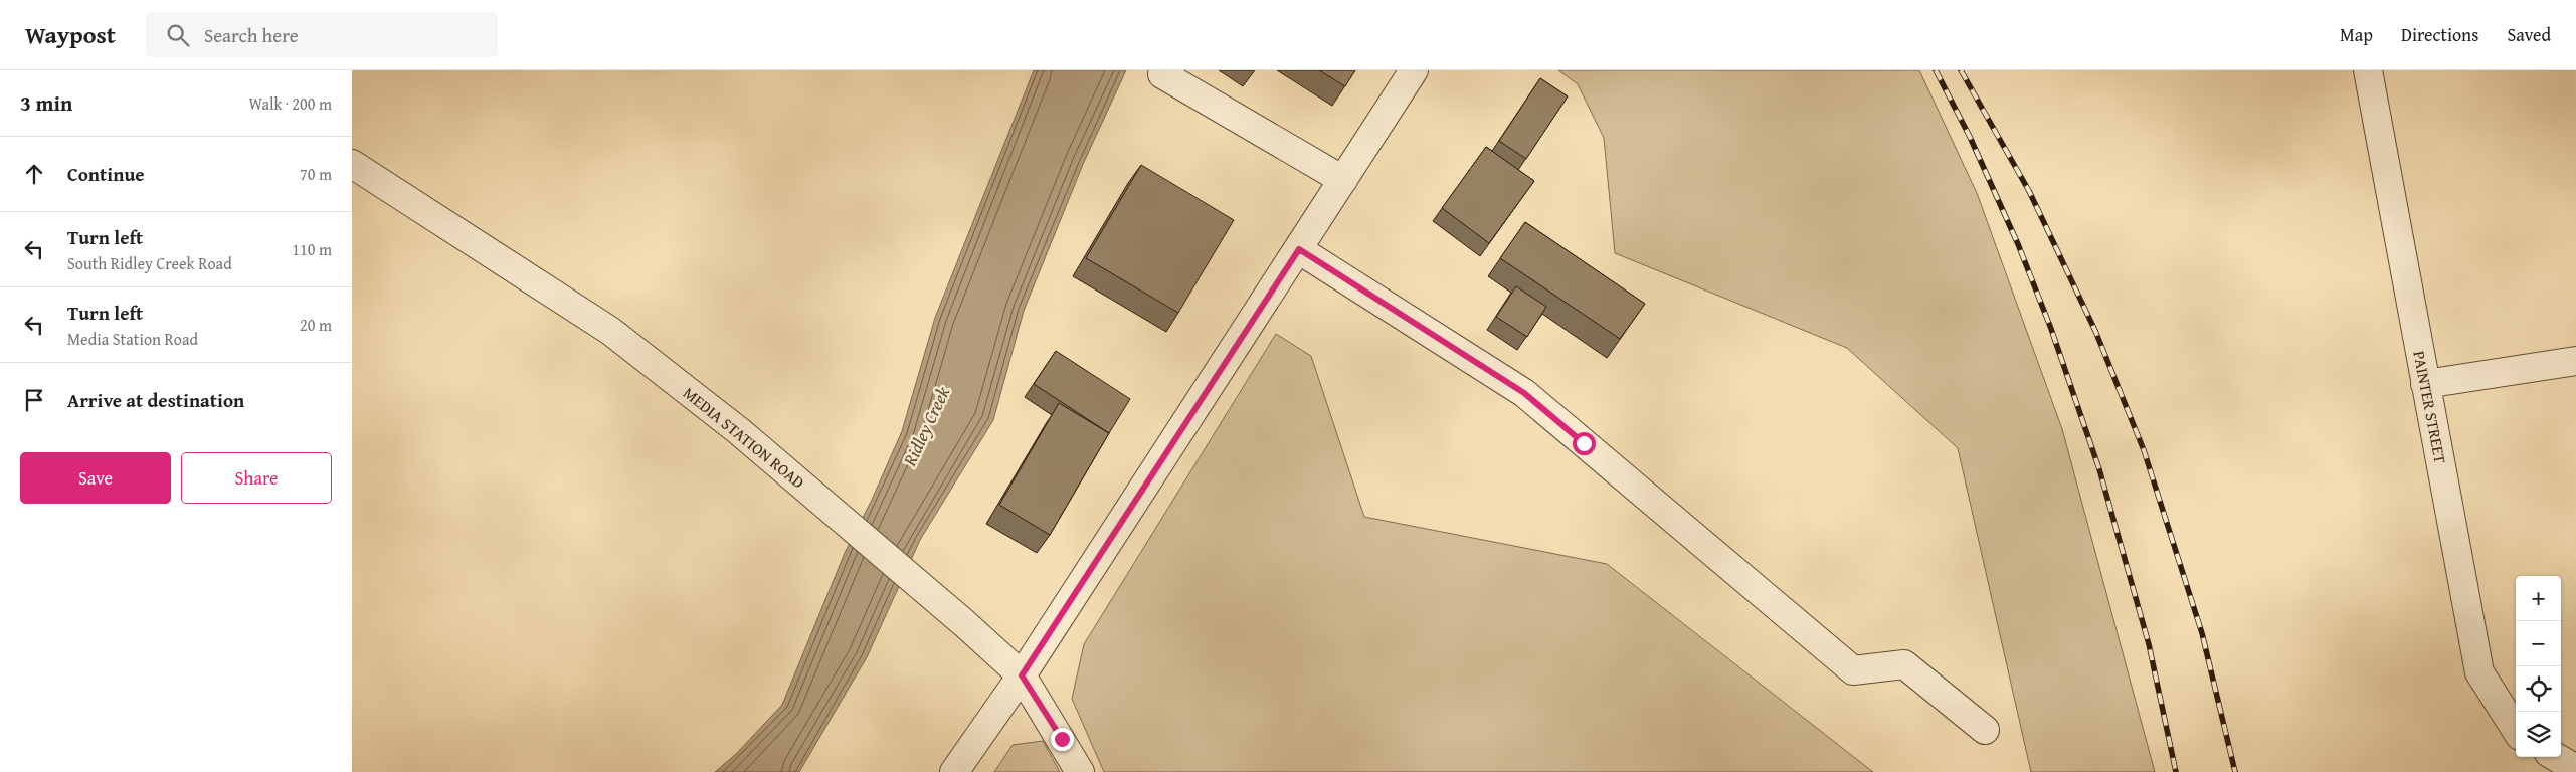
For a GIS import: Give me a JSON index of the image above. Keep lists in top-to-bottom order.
{
  "streets": {
    "street": ["PAINTER STREET", "MEDIA STATION ROAD"]
  },
  "water": ["Ridley Creek"],
  "page": {
    "header": "Waypost",
    "search": "Search here",
    "nav": ["Map", "Directions", "Saved"],
    "heading": ["3 min", "Walk · 200 m"],
    "list": [
      ["Continue", "70 m"],
      ["Turn left", "South Ridley Creek Road", "110 m"],
      ["Turn left", "Media Station Road", "20 m"],
      "Arrive at destination"
    ],
    "buttons": ["Save", "Share"],
    "map_buttons": ["+", "−"]
  }
}
